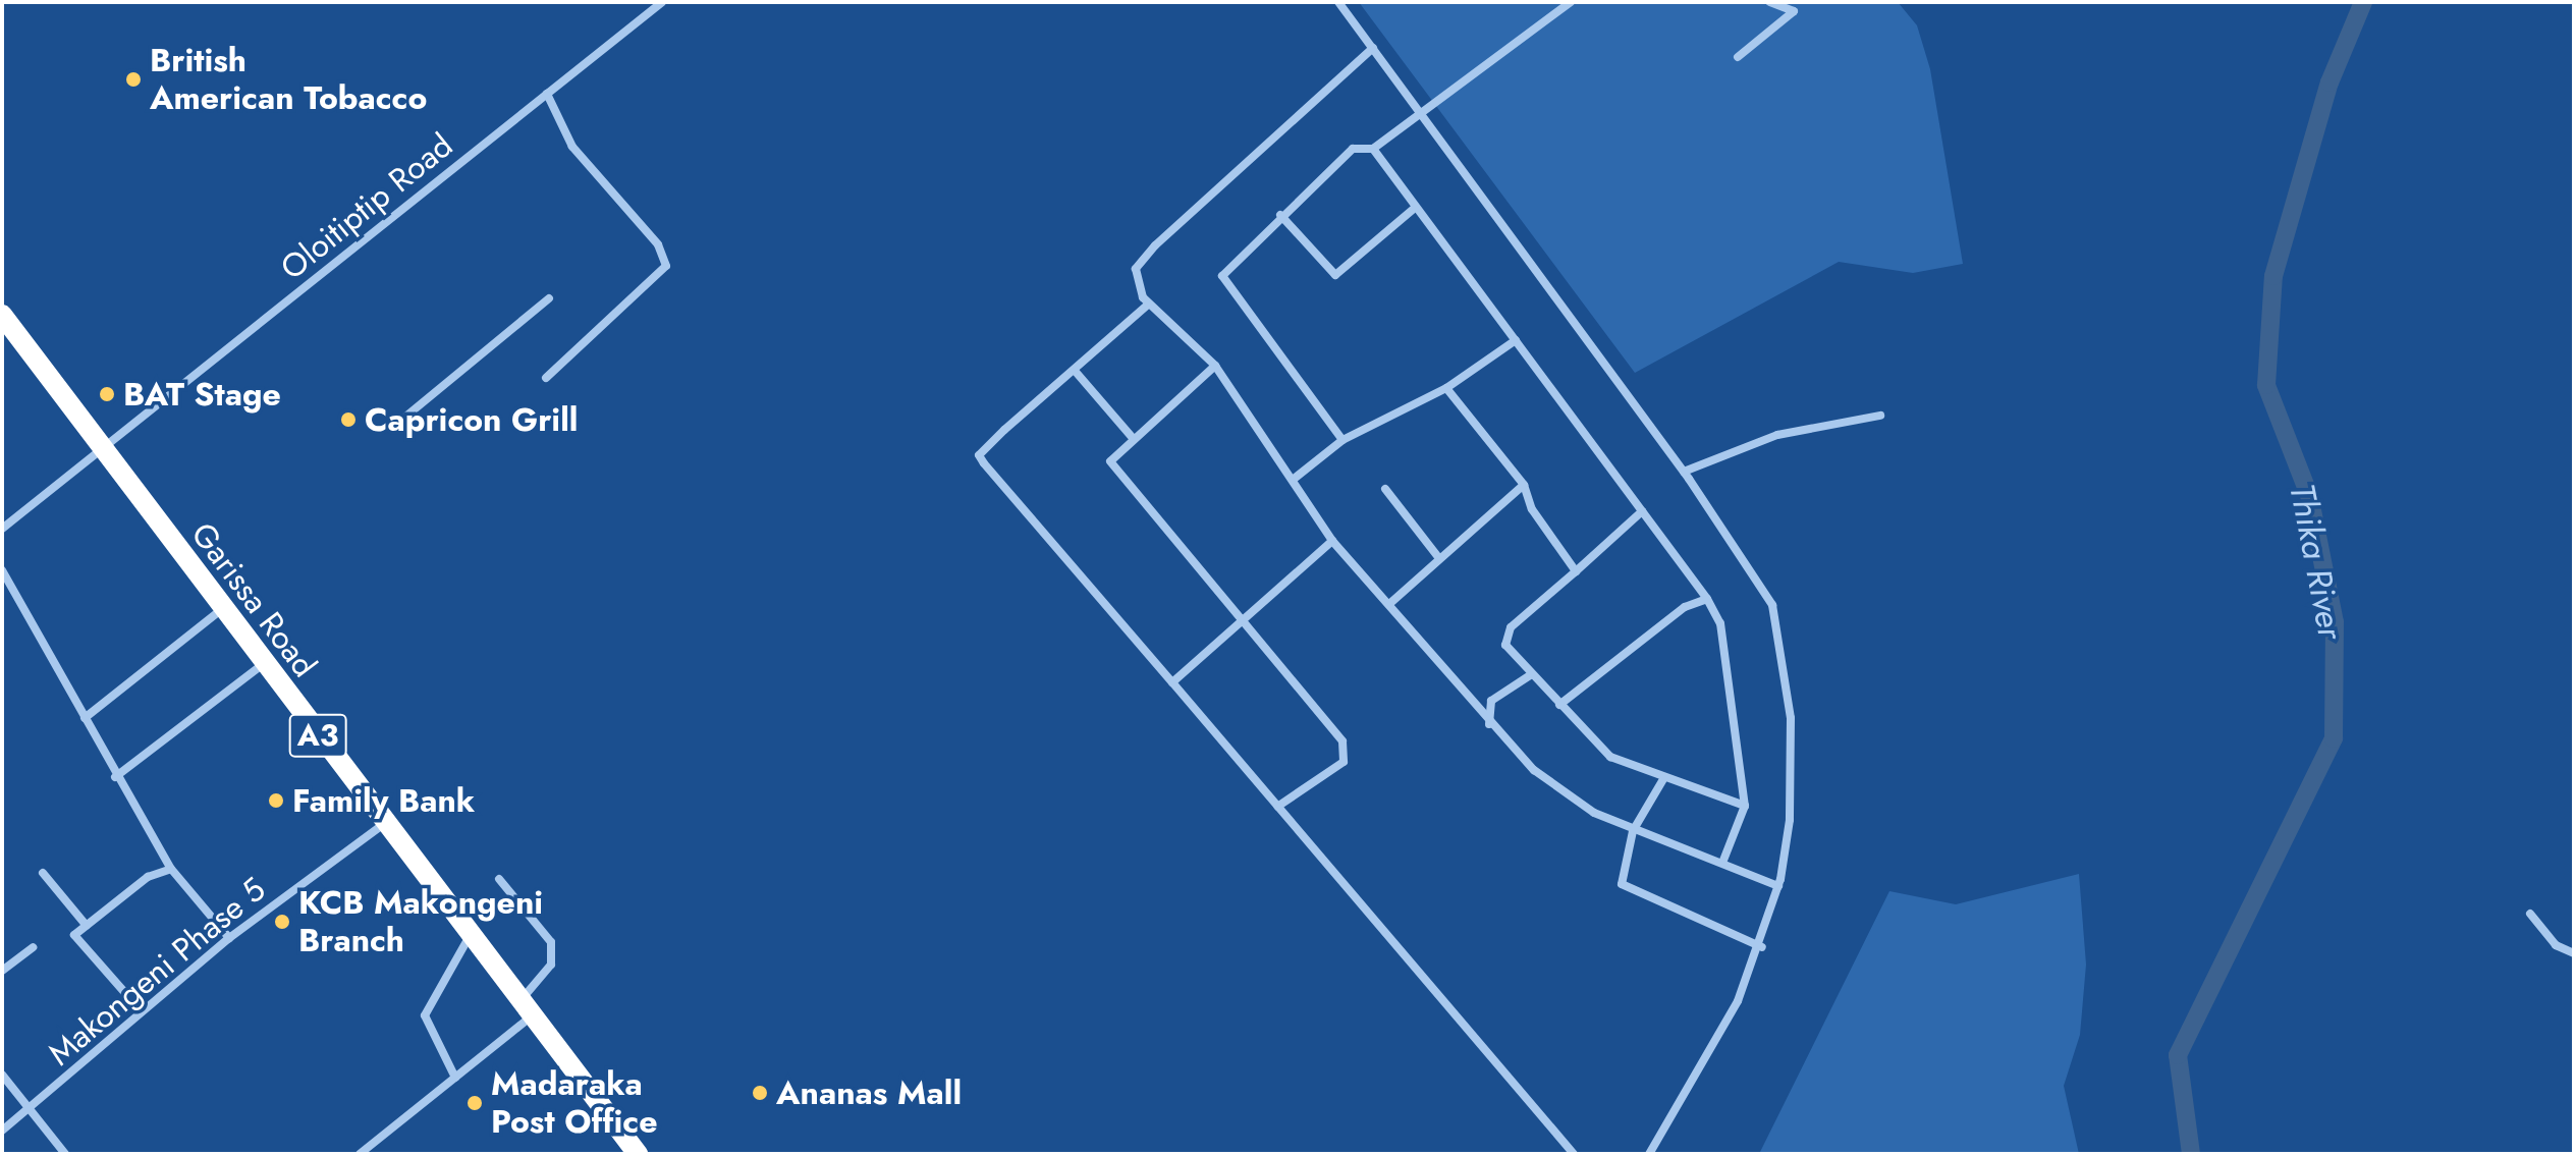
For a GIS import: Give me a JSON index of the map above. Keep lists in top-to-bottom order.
{
  "streets": {
    "highway": ["Garissa Road", "A3"],
    "street": ["Oloitiptip Road", "Makongeni Phase 5"]
  },
  "crossings": [
    ["Oloitiptip Road", "Garissa Road"],
    ["Garissa Road", "Makongeni Phase 5"]
  ],
  "water": ["Thika River"],
  "places": [
    "British American Tobacco",
    "BAT Stage",
    "Capricon Grill",
    "Family Bank",
    "KCB Makongeni Branch",
    "Ananas Mall",
    "Madaraka Post Office"
  ]
}
